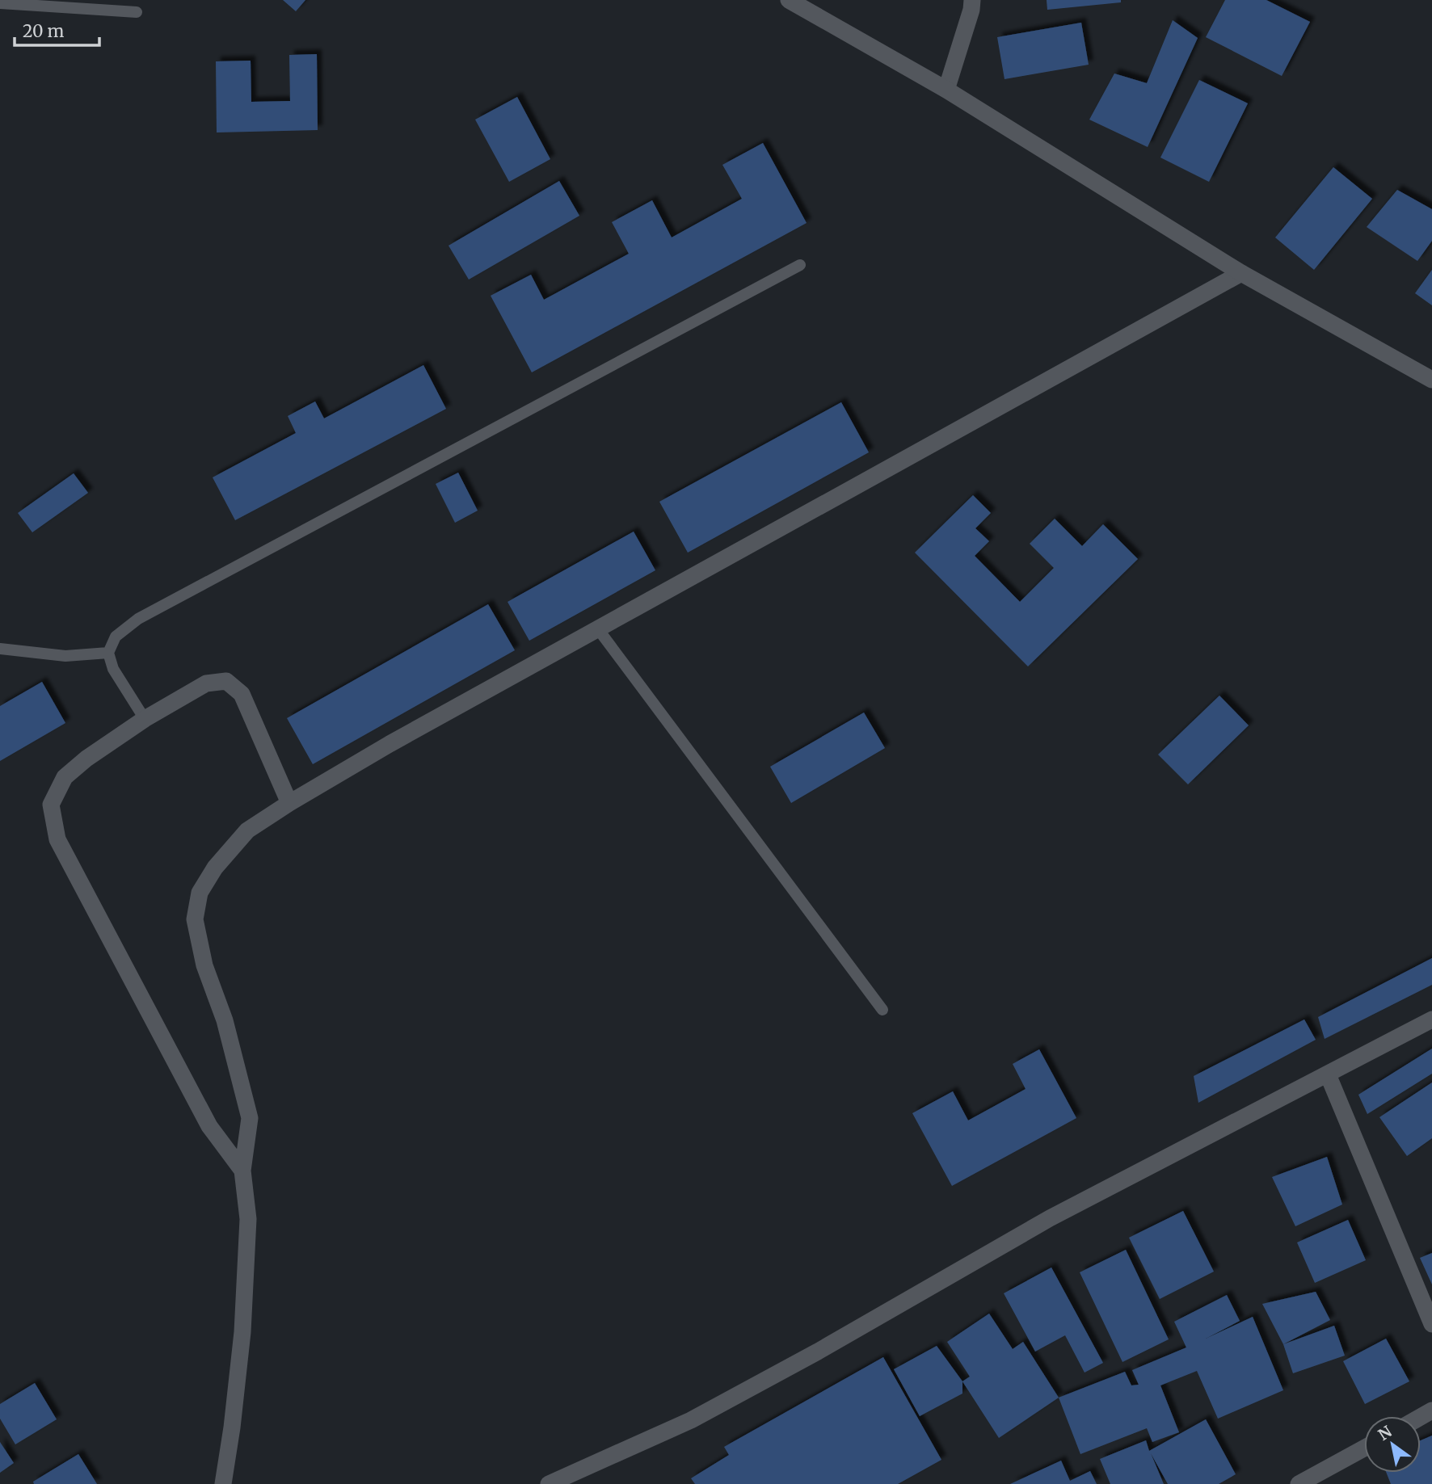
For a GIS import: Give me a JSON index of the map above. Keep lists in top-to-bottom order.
{
  "scale_bar": "20 m",
  "north": "top left"
}
